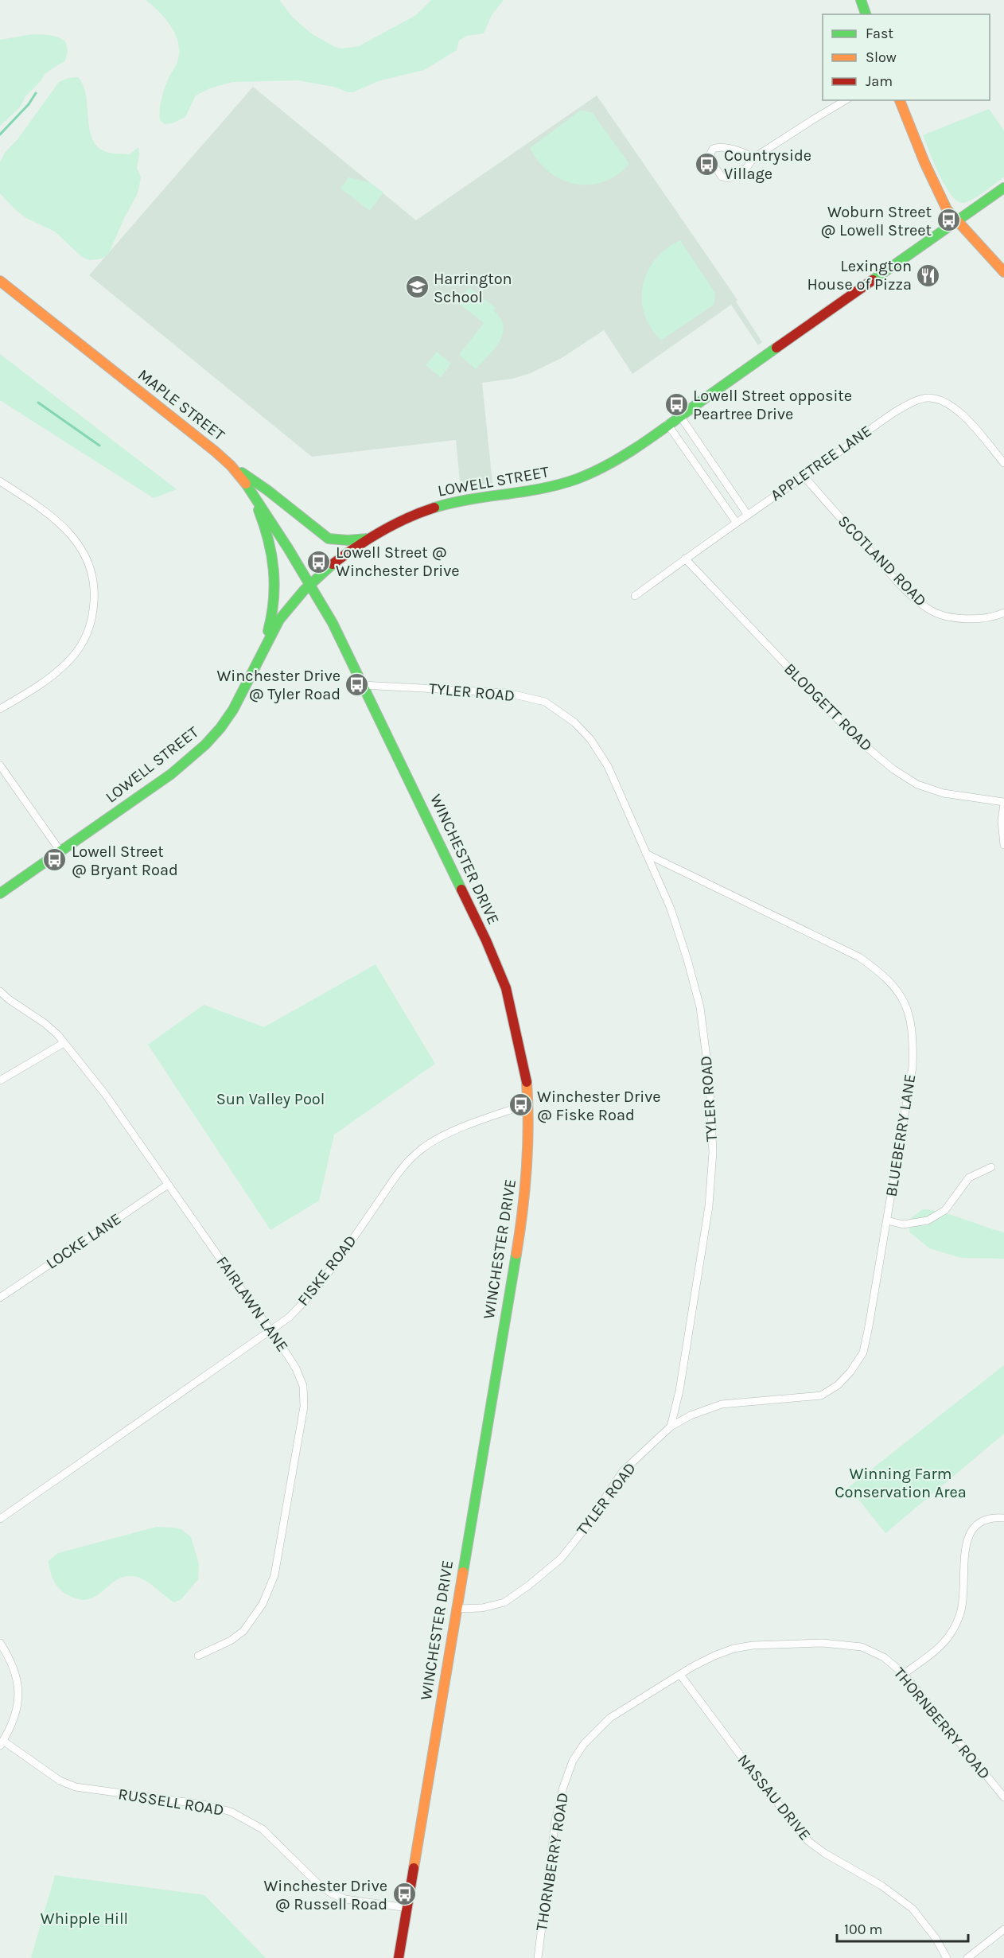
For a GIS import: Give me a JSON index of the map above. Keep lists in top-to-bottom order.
{
  "streets": {
    "main road": ["MAPLE STREET", "LOWELL STREET", "WINCHESTER DRIVE"],
    "street": [
      "APPLETREE LANE",
      "SCOTLAND ROAD",
      "TYLER ROAD",
      "BLODGETT ROAD",
      "BLUEBERRY LANE",
      "LOCKE LANE",
      "FISKE ROAD",
      "FAIRLAWN LANE",
      "THORNBERRY ROAD",
      "NASSAU DRIVE",
      "RUSSELL ROAD"
    ]
  },
  "crossings": [
    ["MAPLE STREET", "LOWELL STREET"],
    ["MAPLE STREET", "WINCHESTER DRIVE"],
    ["APPLETREE LANE", "SCOTLAND ROAD"],
    ["APPLETREE LANE", "BLODGETT ROAD"],
    ["LOWELL STREET", "WINCHESTER DRIVE"],
    ["TYLER ROAD", "WINCHESTER DRIVE"],
    ["TYLER ROAD", "BLUEBERRY LANE"],
    ["WINCHESTER DRIVE", "FISKE ROAD"],
    ["WINCHESTER DRIVE", "RUSSELL ROAD"],
    ["LOCKE LANE", "FAIRLAWN LANE"],
    ["FISKE ROAD", "FAIRLAWN LANE"],
    ["THORNBERRY ROAD", "NASSAU DRIVE"]
  ],
  "parks": ["Sun Valley Pool", "Winning Farm Conservation Area", "Whipple Hill"],
  "places": {
    "bus stop": [
      "Countryside Village",
      "Woburn Street @ Lowell Street",
      "Lowell Street opposite Peartree Drive",
      "Lowell Street @ Winchester Drive",
      "Winchester Drive @ Tyler Road",
      "Lowell Street @ Bryant Road",
      "Winchester Drive @ Fiske Road",
      "Winchester Drive @ Russell Road"
    ],
    "restaurant": ["Lexington House of Pizza"],
    "school or university": ["Harrington School"]
  },
  "legend": ["Fast", "Slow", "Jam"],
  "scale_bar": "100 m"
}
